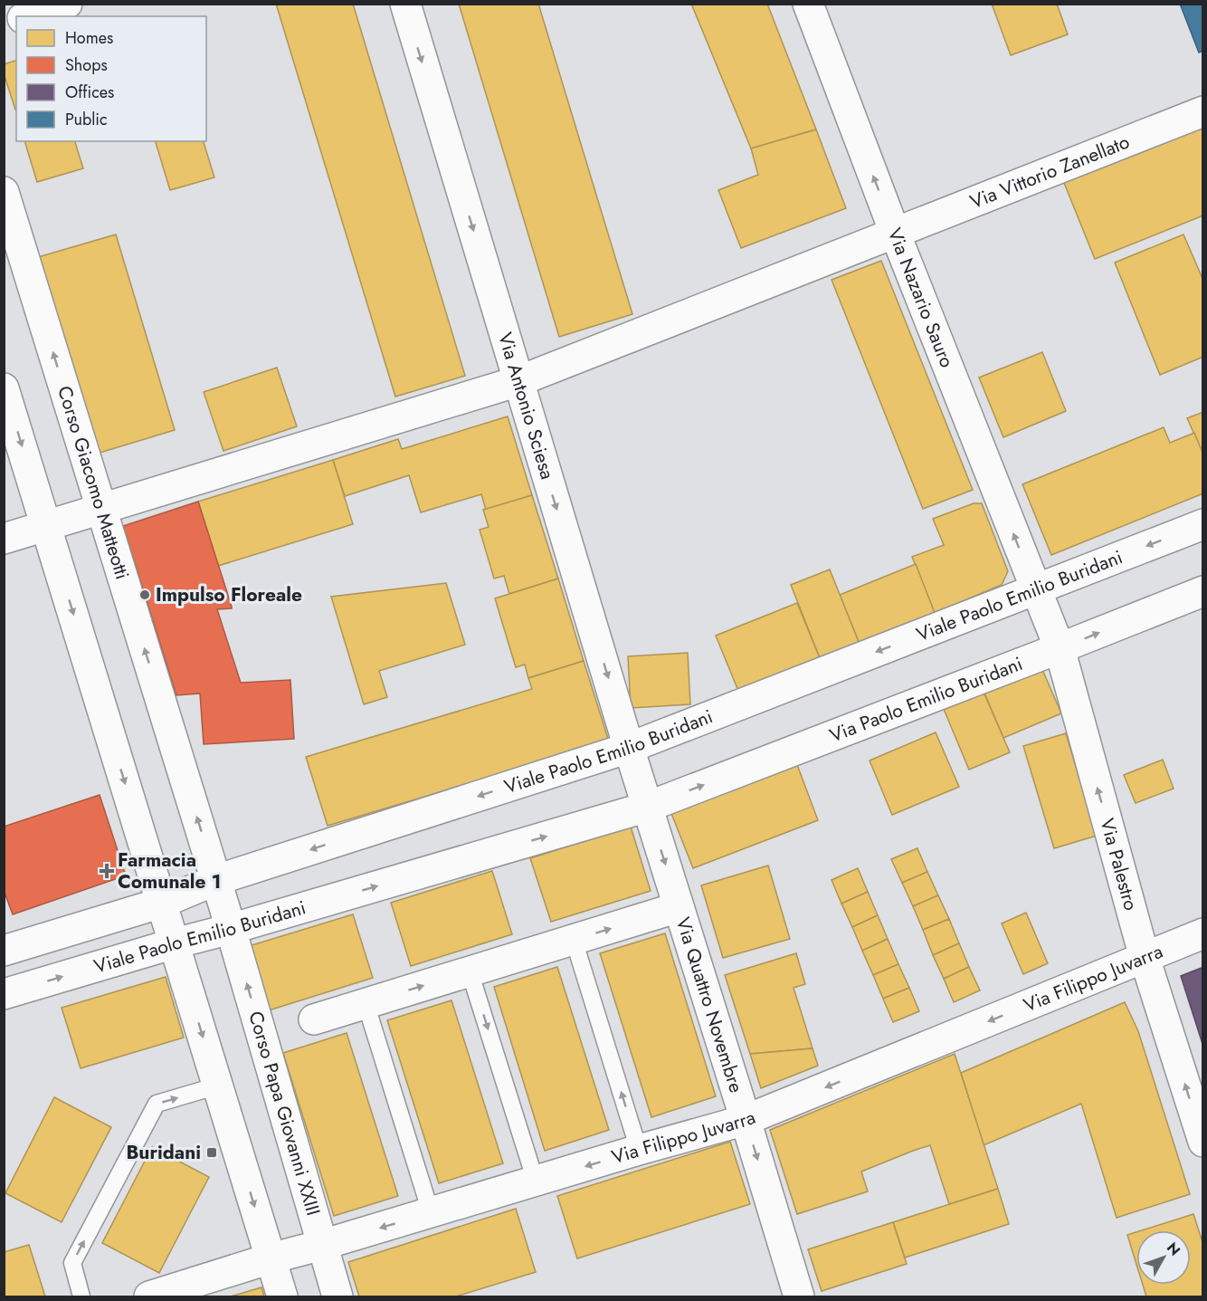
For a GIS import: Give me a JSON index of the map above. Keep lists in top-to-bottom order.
{
  "streets": {
    "street": [
      "Via Vittorio Zanellato",
      "Via Nazario Sauro",
      "Via Antonio Sciesa",
      "Corso Giacomo Matteotti",
      "Viale Paolo Emilio Buridani",
      "Via Paolo Emilio Buridani",
      "Via Palestro",
      "Via Filippo Juvarra",
      "Via Quattro Novembre",
      "Corso Papa Giovanni XXIII"
    ]
  },
  "crossings": [
    ["Via Vittorio Zanellato", "Via Nazario Sauro"],
    ["Via Vittorio Zanellato", "Via Antonio Sciesa"],
    ["Via Vittorio Zanellato", "Corso Giacomo Matteotti"],
    ["Via Nazario Sauro", "Viale Paolo Emilio Buridani"],
    ["Via Nazario Sauro", "Via Palestro"],
    ["Via Antonio Sciesa", "Viale Paolo Emilio Buridani"],
    ["Via Antonio Sciesa", "Via Paolo Emilio Buridani"],
    ["Via Antonio Sciesa", "Via Quattro Novembre"],
    ["Corso Giacomo Matteotti", "Viale Paolo Emilio Buridani"],
    ["Corso Giacomo Matteotti", "Corso Papa Giovanni XXIII"],
    ["Viale Paolo Emilio Buridani", "Via Paolo Emilio Buridani"],
    ["Viale Paolo Emilio Buridani", "Via Palestro"],
    ["Viale Paolo Emilio Buridani", "Via Quattro Novembre"],
    ["Viale Paolo Emilio Buridani", "Corso Papa Giovanni XXIII"],
    ["Via Paolo Emilio Buridani", "Via Palestro"],
    ["Via Paolo Emilio Buridani", "Via Quattro Novembre"],
    ["Via Palestro", "Via Filippo Juvarra"],
    ["Via Filippo Juvarra", "Via Quattro Novembre"],
    ["Via Filippo Juvarra", "Corso Papa Giovanni XXIII"]
  ],
  "one_way": [
    "Via Nazario Sauro",
    "Via Antonio Sciesa",
    "Via Paolo Emilio Buridani",
    "Via Palestro",
    "Via Filippo Juvarra",
    "Via Quattro Novembre"
  ],
  "places": {
    "other": ["Impulso Floreale"],
    "health": ["Farmacia Comunale 1"],
    "transit": ["Buridani"]
  },
  "legend": [
    "Homes",
    "Shops",
    "Offices",
    "Public"
  ],
  "north": "top right"
}
